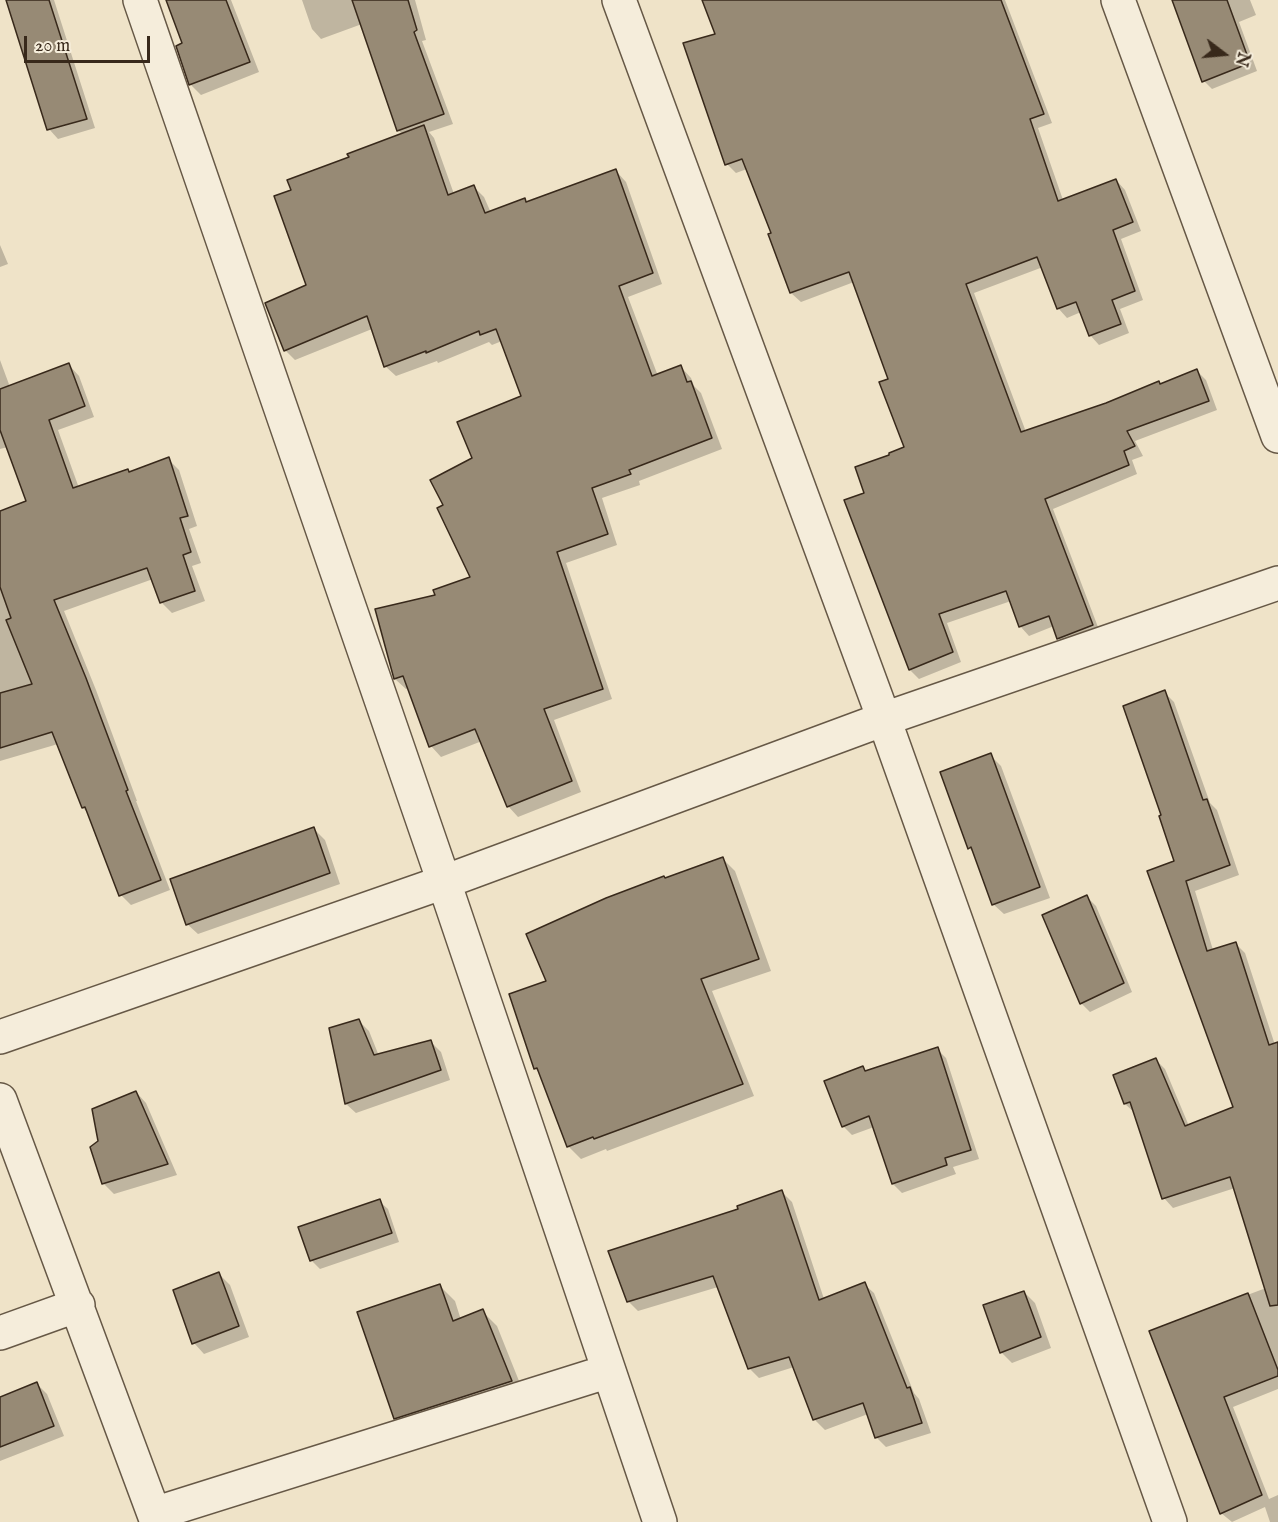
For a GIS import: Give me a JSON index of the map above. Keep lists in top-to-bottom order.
{
  "scale_bar": "20 m",
  "north": "right"
}
